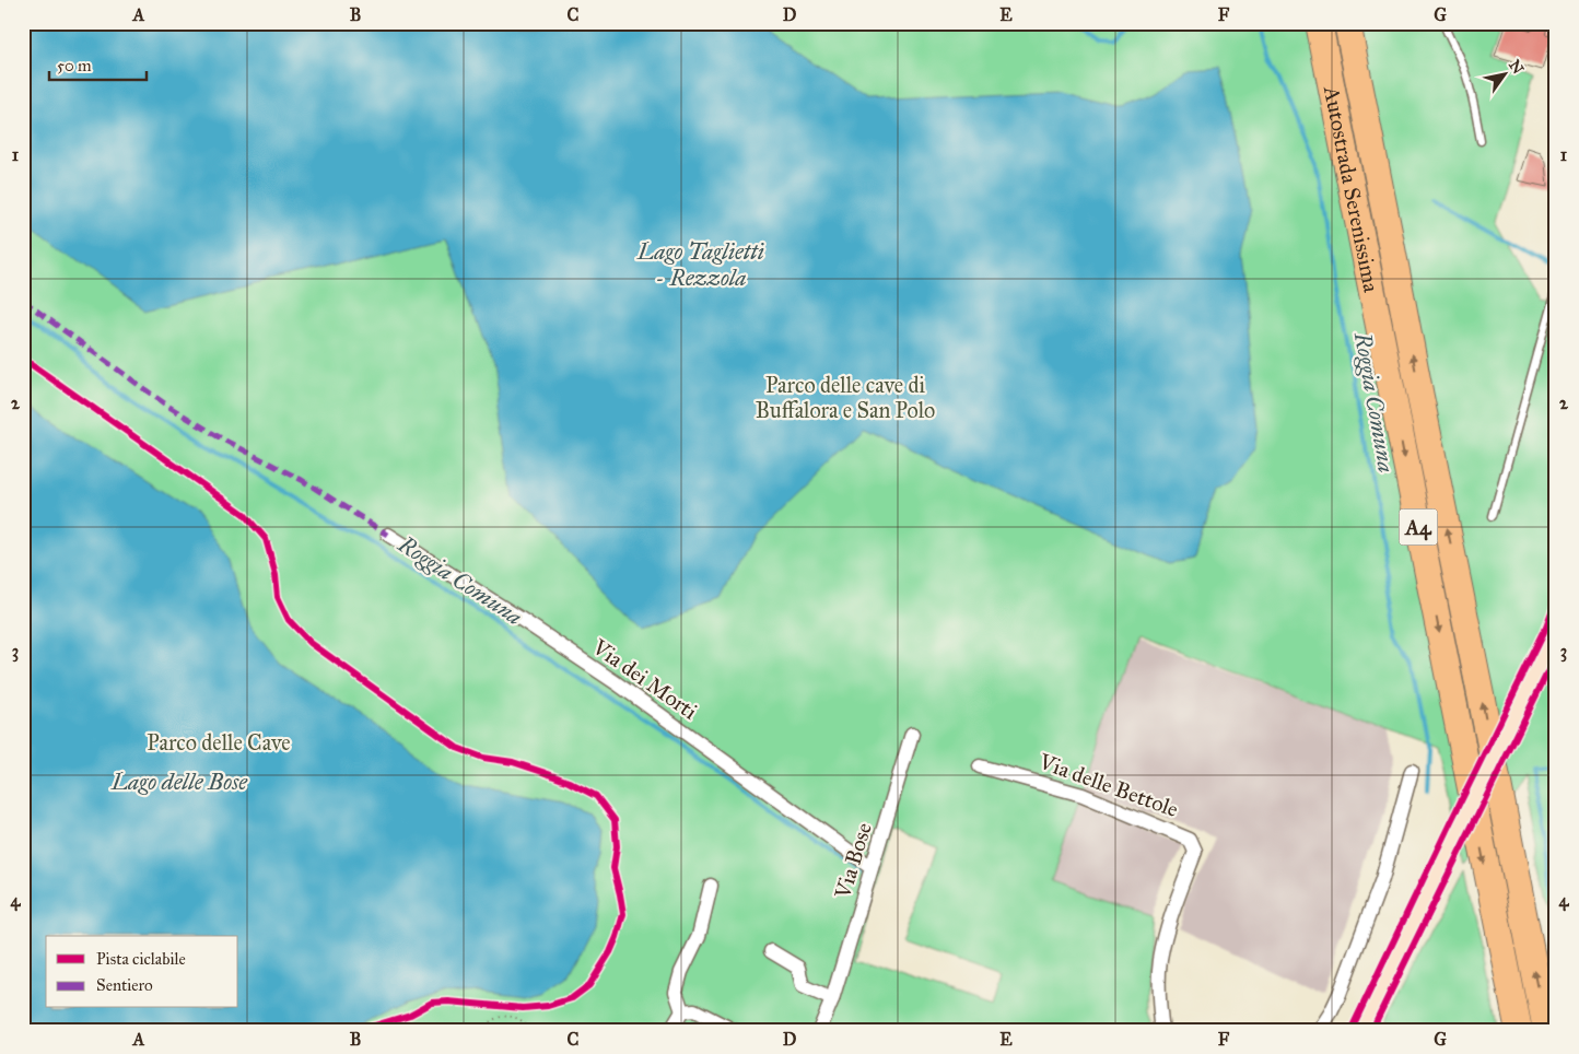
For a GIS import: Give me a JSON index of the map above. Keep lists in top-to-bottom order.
{
  "streets": {
    "highway": ["Autostrada Serenissima", "A4"],
    "street": ["Via dei Morti", "Via delle Bettole", "Via Bose"]
  },
  "crossings": [
    ["Via dei Morti", "Via Bose"]
  ],
  "water": ["Lago Taglietti - Rezzola", "Roggia Comuna", "Lago delle Bose"],
  "parks": ["Parco delle cave di Buffalora e San Polo", "Parco delle Cave"],
  "legend": ["Pista ciclabile", "Sentiero"],
  "scale_bar": "50 m",
  "north": "top right",
  "grid": {
    "columns": [
      "A",
      "B",
      "C",
      "D",
      "E",
      "F",
      "G"
    ],
    "rows": [
      "1",
      "2",
      "3",
      "4"
    ]
  }
}
